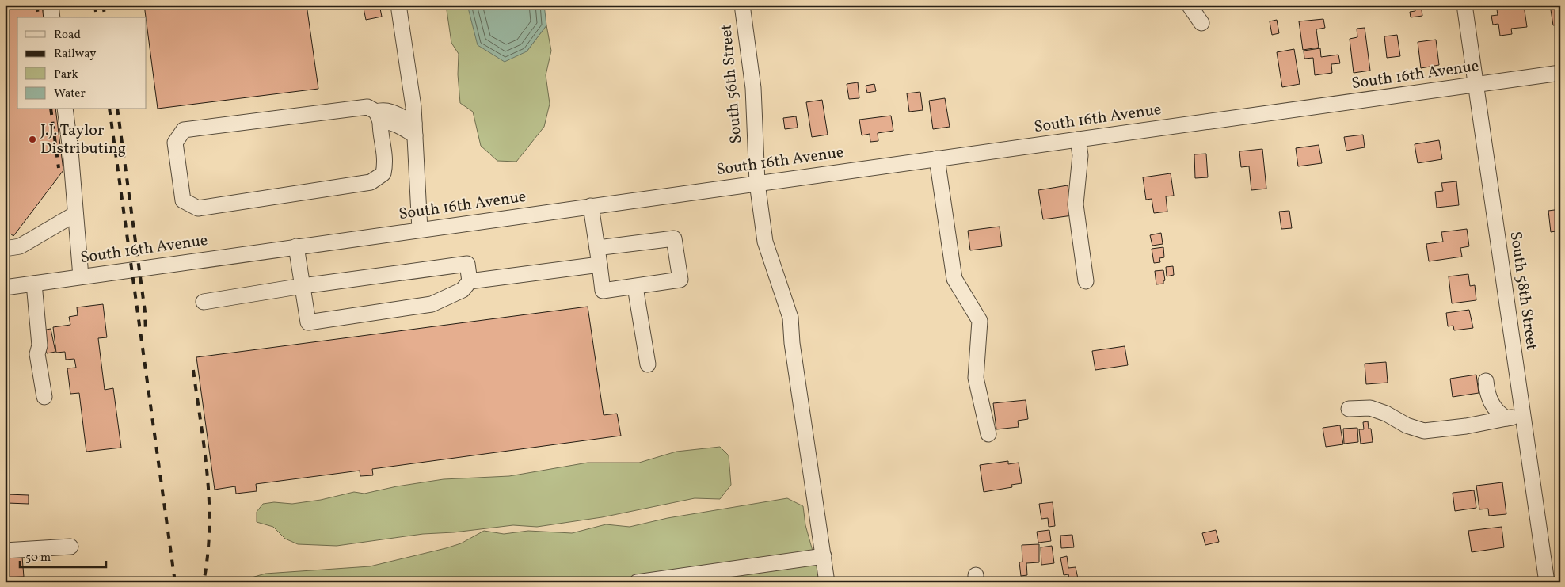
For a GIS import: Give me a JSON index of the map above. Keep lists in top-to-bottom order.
{
  "streets": {
    "street": ["South 16th Avenue", "South 56th Street", "South 58th Street"]
  },
  "crossings": [
    ["South 16th Avenue", "South 56th Street"],
    ["South 16th Avenue", "South 58th Street"]
  ],
  "places": ["J.J. Taylor Distributing"],
  "legend": [
    "Road",
    "Railway",
    "Park",
    "Water"
  ],
  "scale_bar": "50 m"
}
